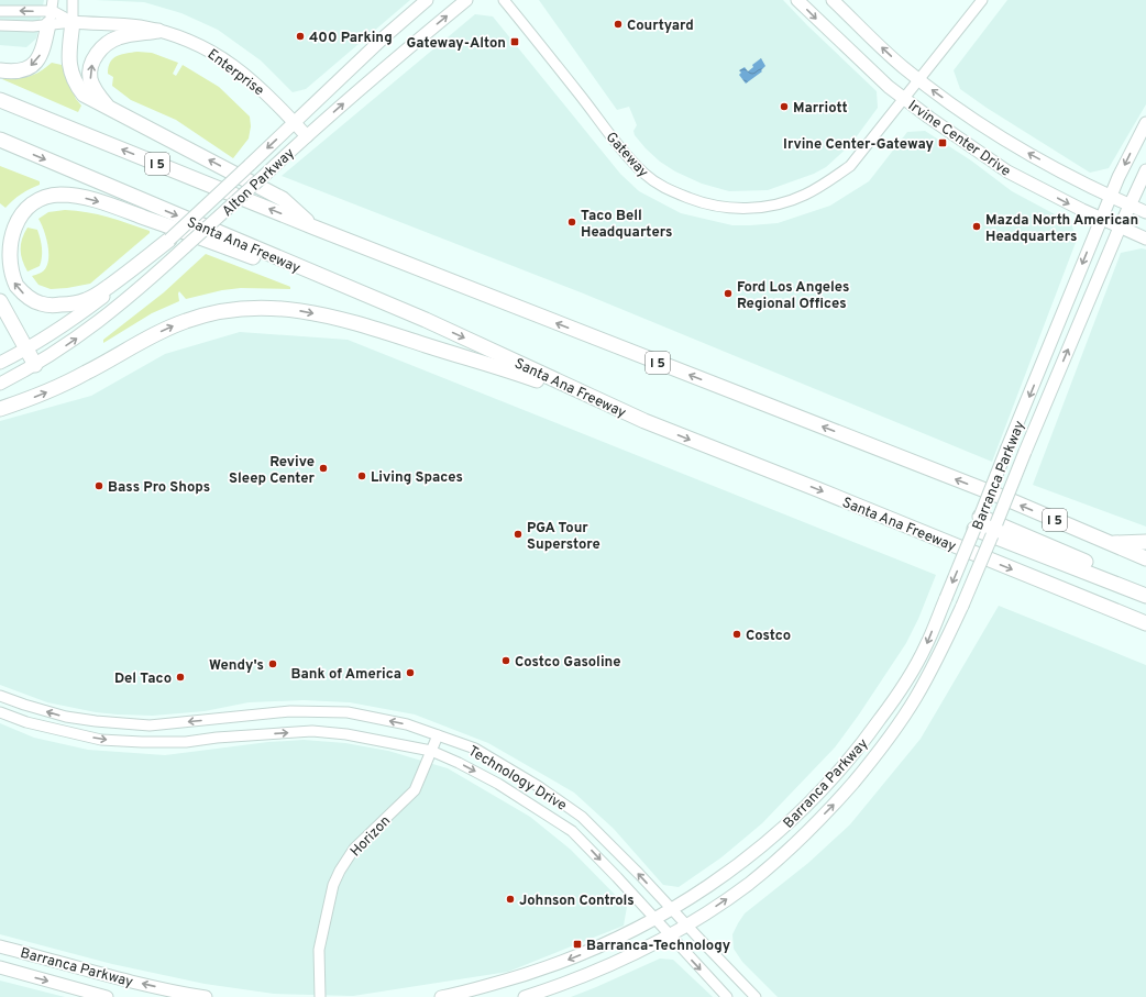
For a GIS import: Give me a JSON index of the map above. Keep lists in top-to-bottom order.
{
  "streets": {
    "highway": ["I 5", "Santa Ana Freeway"],
    "main road": [
      "Enterprise",
      "Irvine Center Drive",
      "Alton Parkway",
      "Barranca Parkway"
    ],
    "street": ["Gateway", "Technology Drive", "Horizon"]
  },
  "crossings": [
    ["Enterprise", "Alton Parkway"],
    ["Irvine Center Drive", "Gateway"],
    ["Irvine Center Drive", "Barranca Parkway"],
    ["Barranca Parkway", "Technology Drive"],
    ["Technology Drive", "Horizon"]
  ],
  "places": {
    "other": [
      "Courtyard",
      "400 Parking",
      "Marriott",
      "Taco Bell Headquarters",
      "Mazda North American Headquarters",
      "Ford Los Angeles Regional Offices",
      "Revive Sleep Center",
      "Living Spaces",
      "Bass Pro Shops",
      "PGA Tour Superstore",
      "Costco",
      "Costco Gasoline",
      "Wendy's",
      "Bank of America",
      "Del Taco",
      "Johnson Controls"
    ],
    "transit": ["Gateway-Alton", "Irvine Center-Gateway", "Barranca-Technology"]
  }
}
